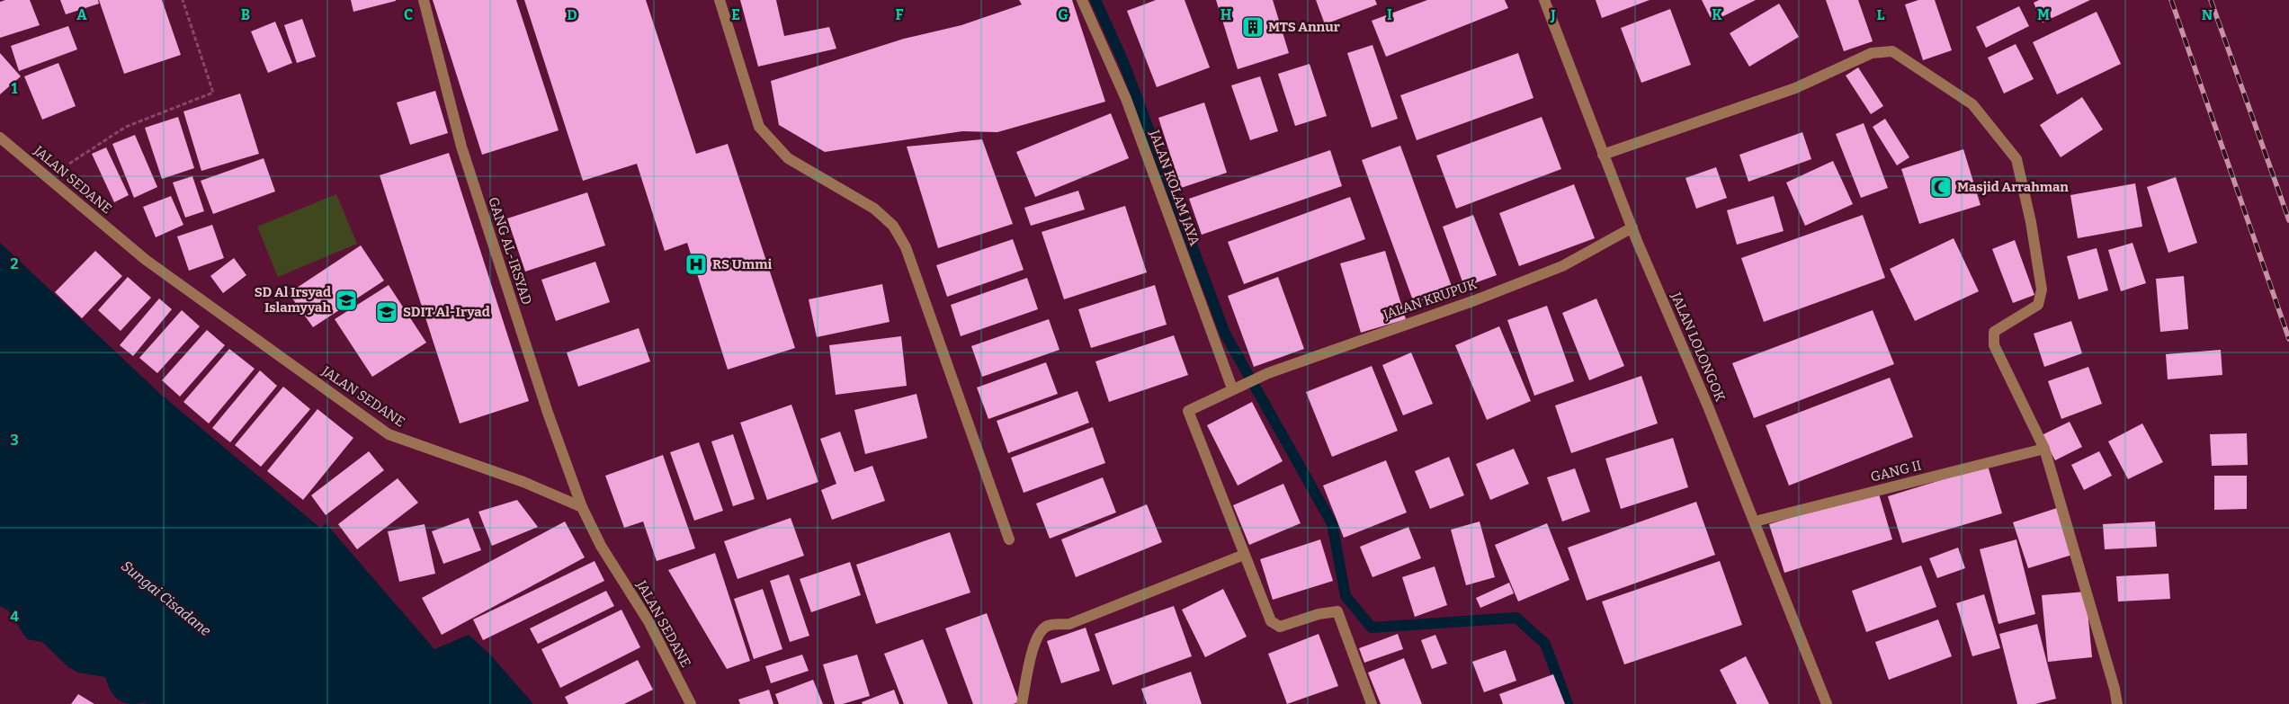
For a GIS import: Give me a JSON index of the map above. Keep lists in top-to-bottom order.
{
  "streets": {
    "street": [
      "JALAN SEDANE",
      "JALAN KOLAM JAYA",
      "GANG AL-IRSYAD",
      "JALAN KRUPUK",
      "JALAN LOLONGOK",
      "GANG II"
    ]
  },
  "crossings": [
    ["JALAN SEDANE", "GANG AL-IRSYAD"],
    ["JALAN KOLAM JAYA", "JALAN KRUPUK"],
    ["JALAN KRUPUK", "JALAN LOLONGOK"],
    ["JALAN LOLONGOK", "GANG II"]
  ],
  "water": ["Sungai Cisadane"],
  "places": {
    "building": ["MTS Annur"],
    "mosque": ["Masjid Arrahman"],
    "hospital": ["RS Ummi"],
    "school or university": ["SD Al Irsyad Islamyyah", "SDIT Al-Iryad"]
  },
  "grid": {
    "columns": [
      "A",
      "B",
      "C",
      "D",
      "E",
      "F",
      "G",
      "H",
      "I",
      "J",
      "K",
      "L",
      "M",
      "N"
    ],
    "rows": [
      "1",
      "2",
      "3",
      "4"
    ]
  }
}
